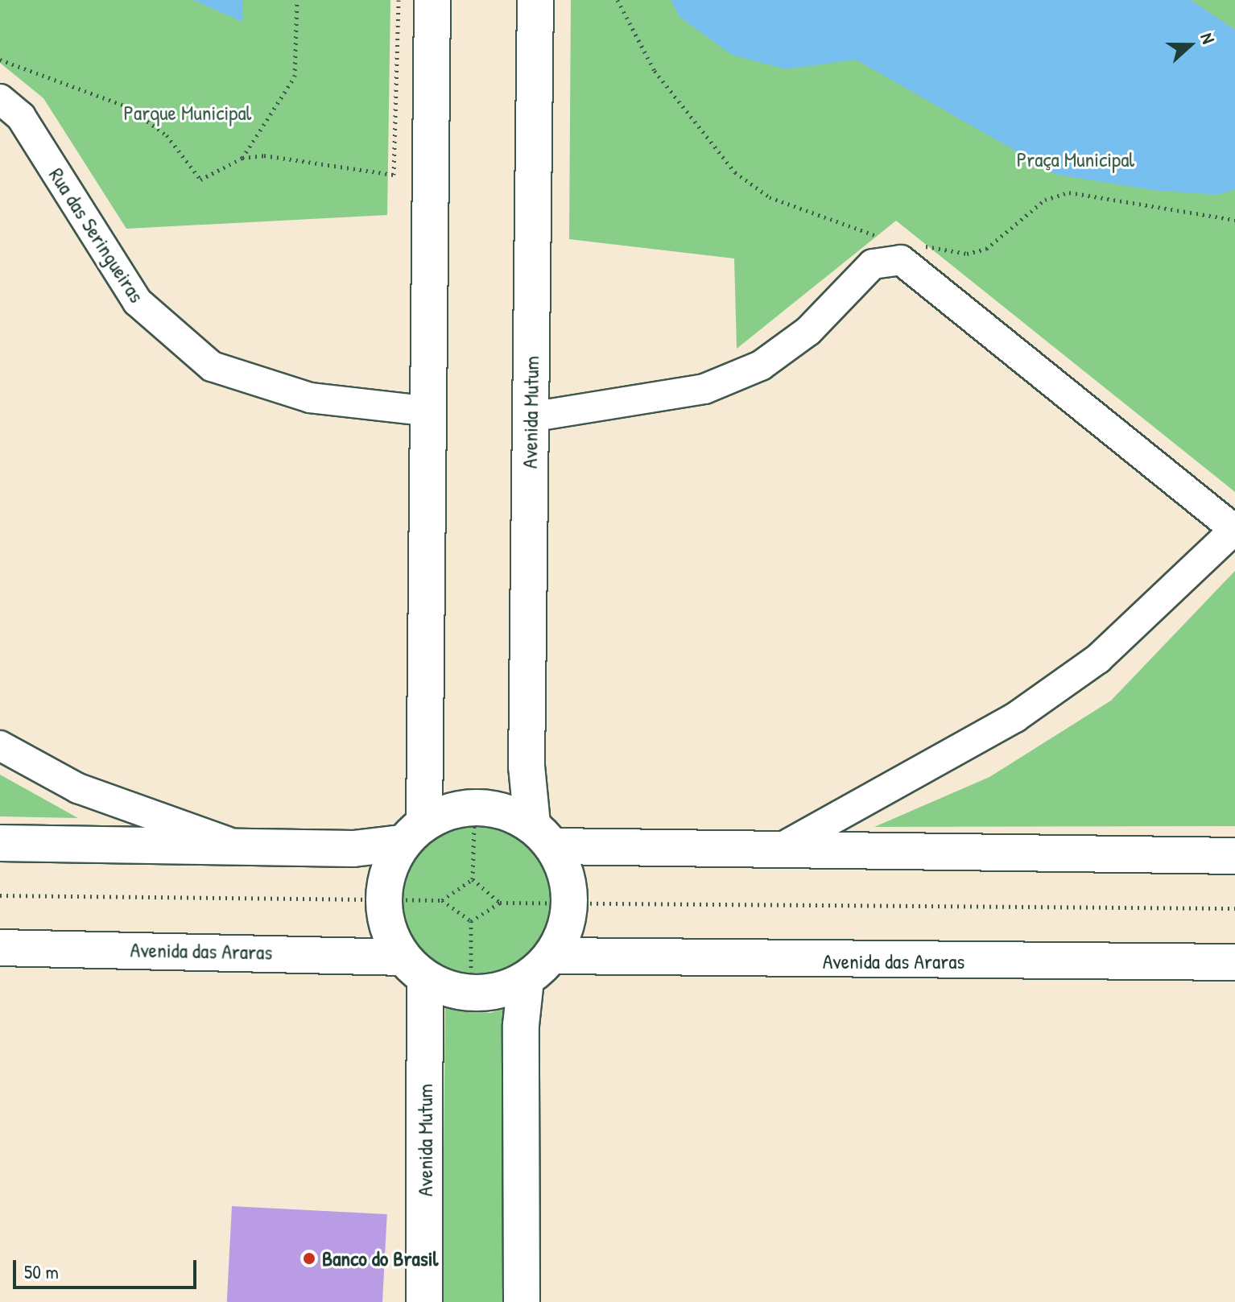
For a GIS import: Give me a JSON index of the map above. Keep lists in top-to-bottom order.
{
  "streets": {
    "street": ["Rua das Seringueiras", "Avenida Mutum", "Avenida das Araras"]
  },
  "crossings": [
    ["Avenida Mutum", "Avenida das Araras"]
  ],
  "parks": ["Parque Municipal", "Praça Municipal"],
  "places": ["Banco do Brasil"],
  "scale_bar": "50 m",
  "north": "right"
}
